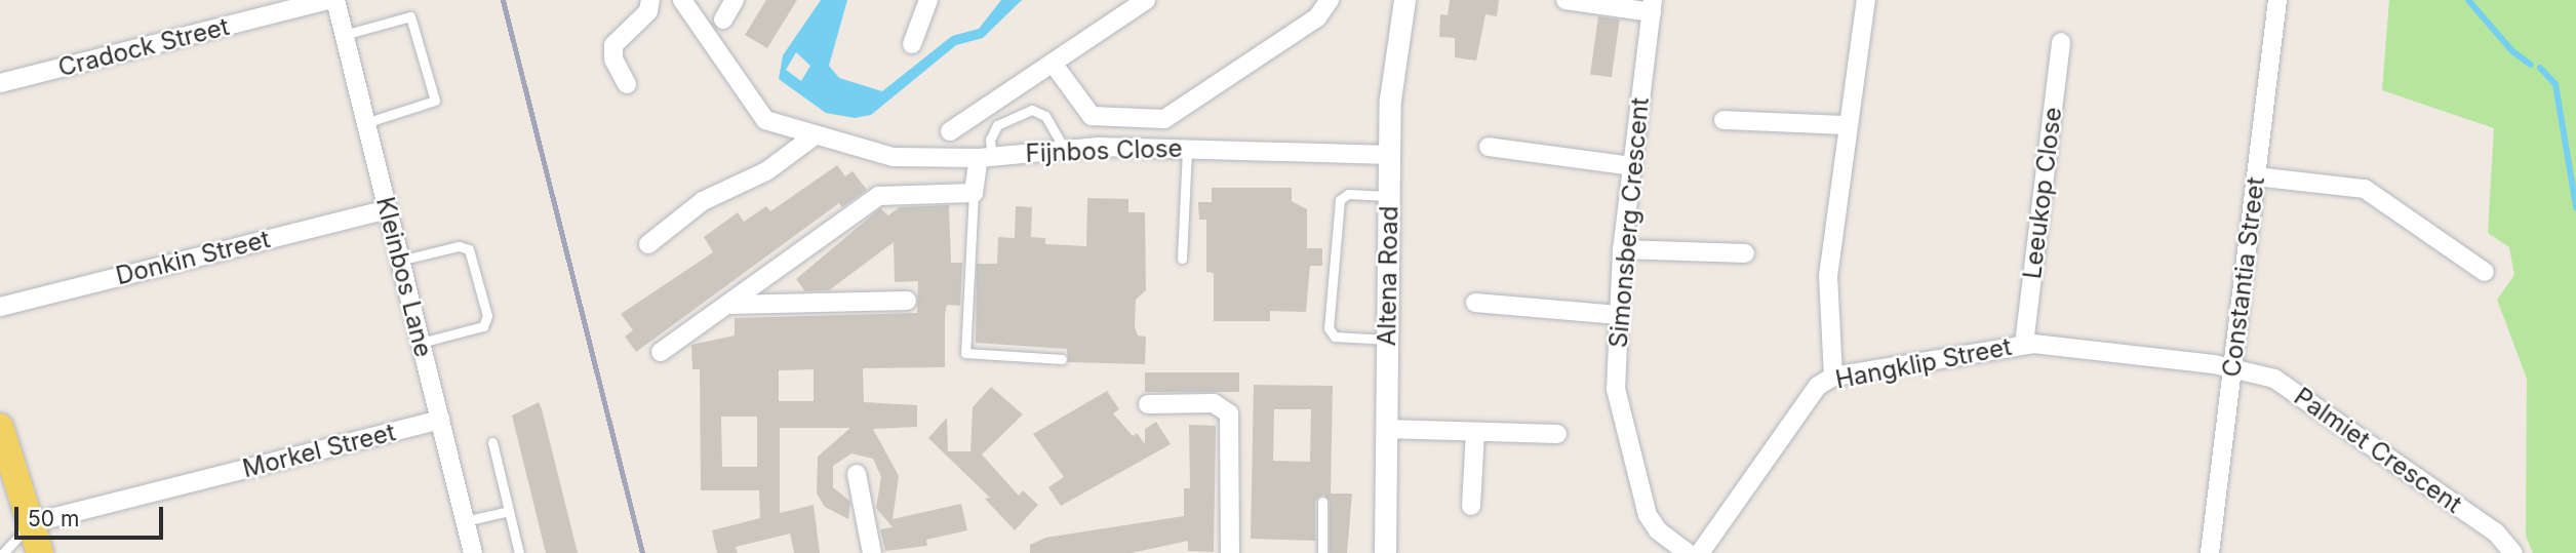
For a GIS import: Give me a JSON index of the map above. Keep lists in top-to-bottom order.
{
  "streets": {
    "street": [
      "Cradock Street",
      "Fijnbos Close",
      "Leeukop Close",
      "Simonsberg Crescent",
      "Donkin Street",
      "Altena Road",
      "Kleinbos Lane",
      "Constantia Street",
      "Hangklip Street",
      "Morkel Street",
      "Palmiet Crescent"
    ]
  },
  "crossings": [
    ["Fijnbos Close", "Altena Road"],
    ["Leeukop Close", "Hangklip Street"],
    ["Donkin Street", "Kleinbos Lane"],
    ["Kleinbos Lane", "Morkel Street"],
    ["Constantia Street", "Hangklip Street"],
    ["Constantia Street", "Palmiet Crescent"],
    ["Hangklip Street", "Palmiet Crescent"]
  ],
  "scale_bar": "50 m"
}
